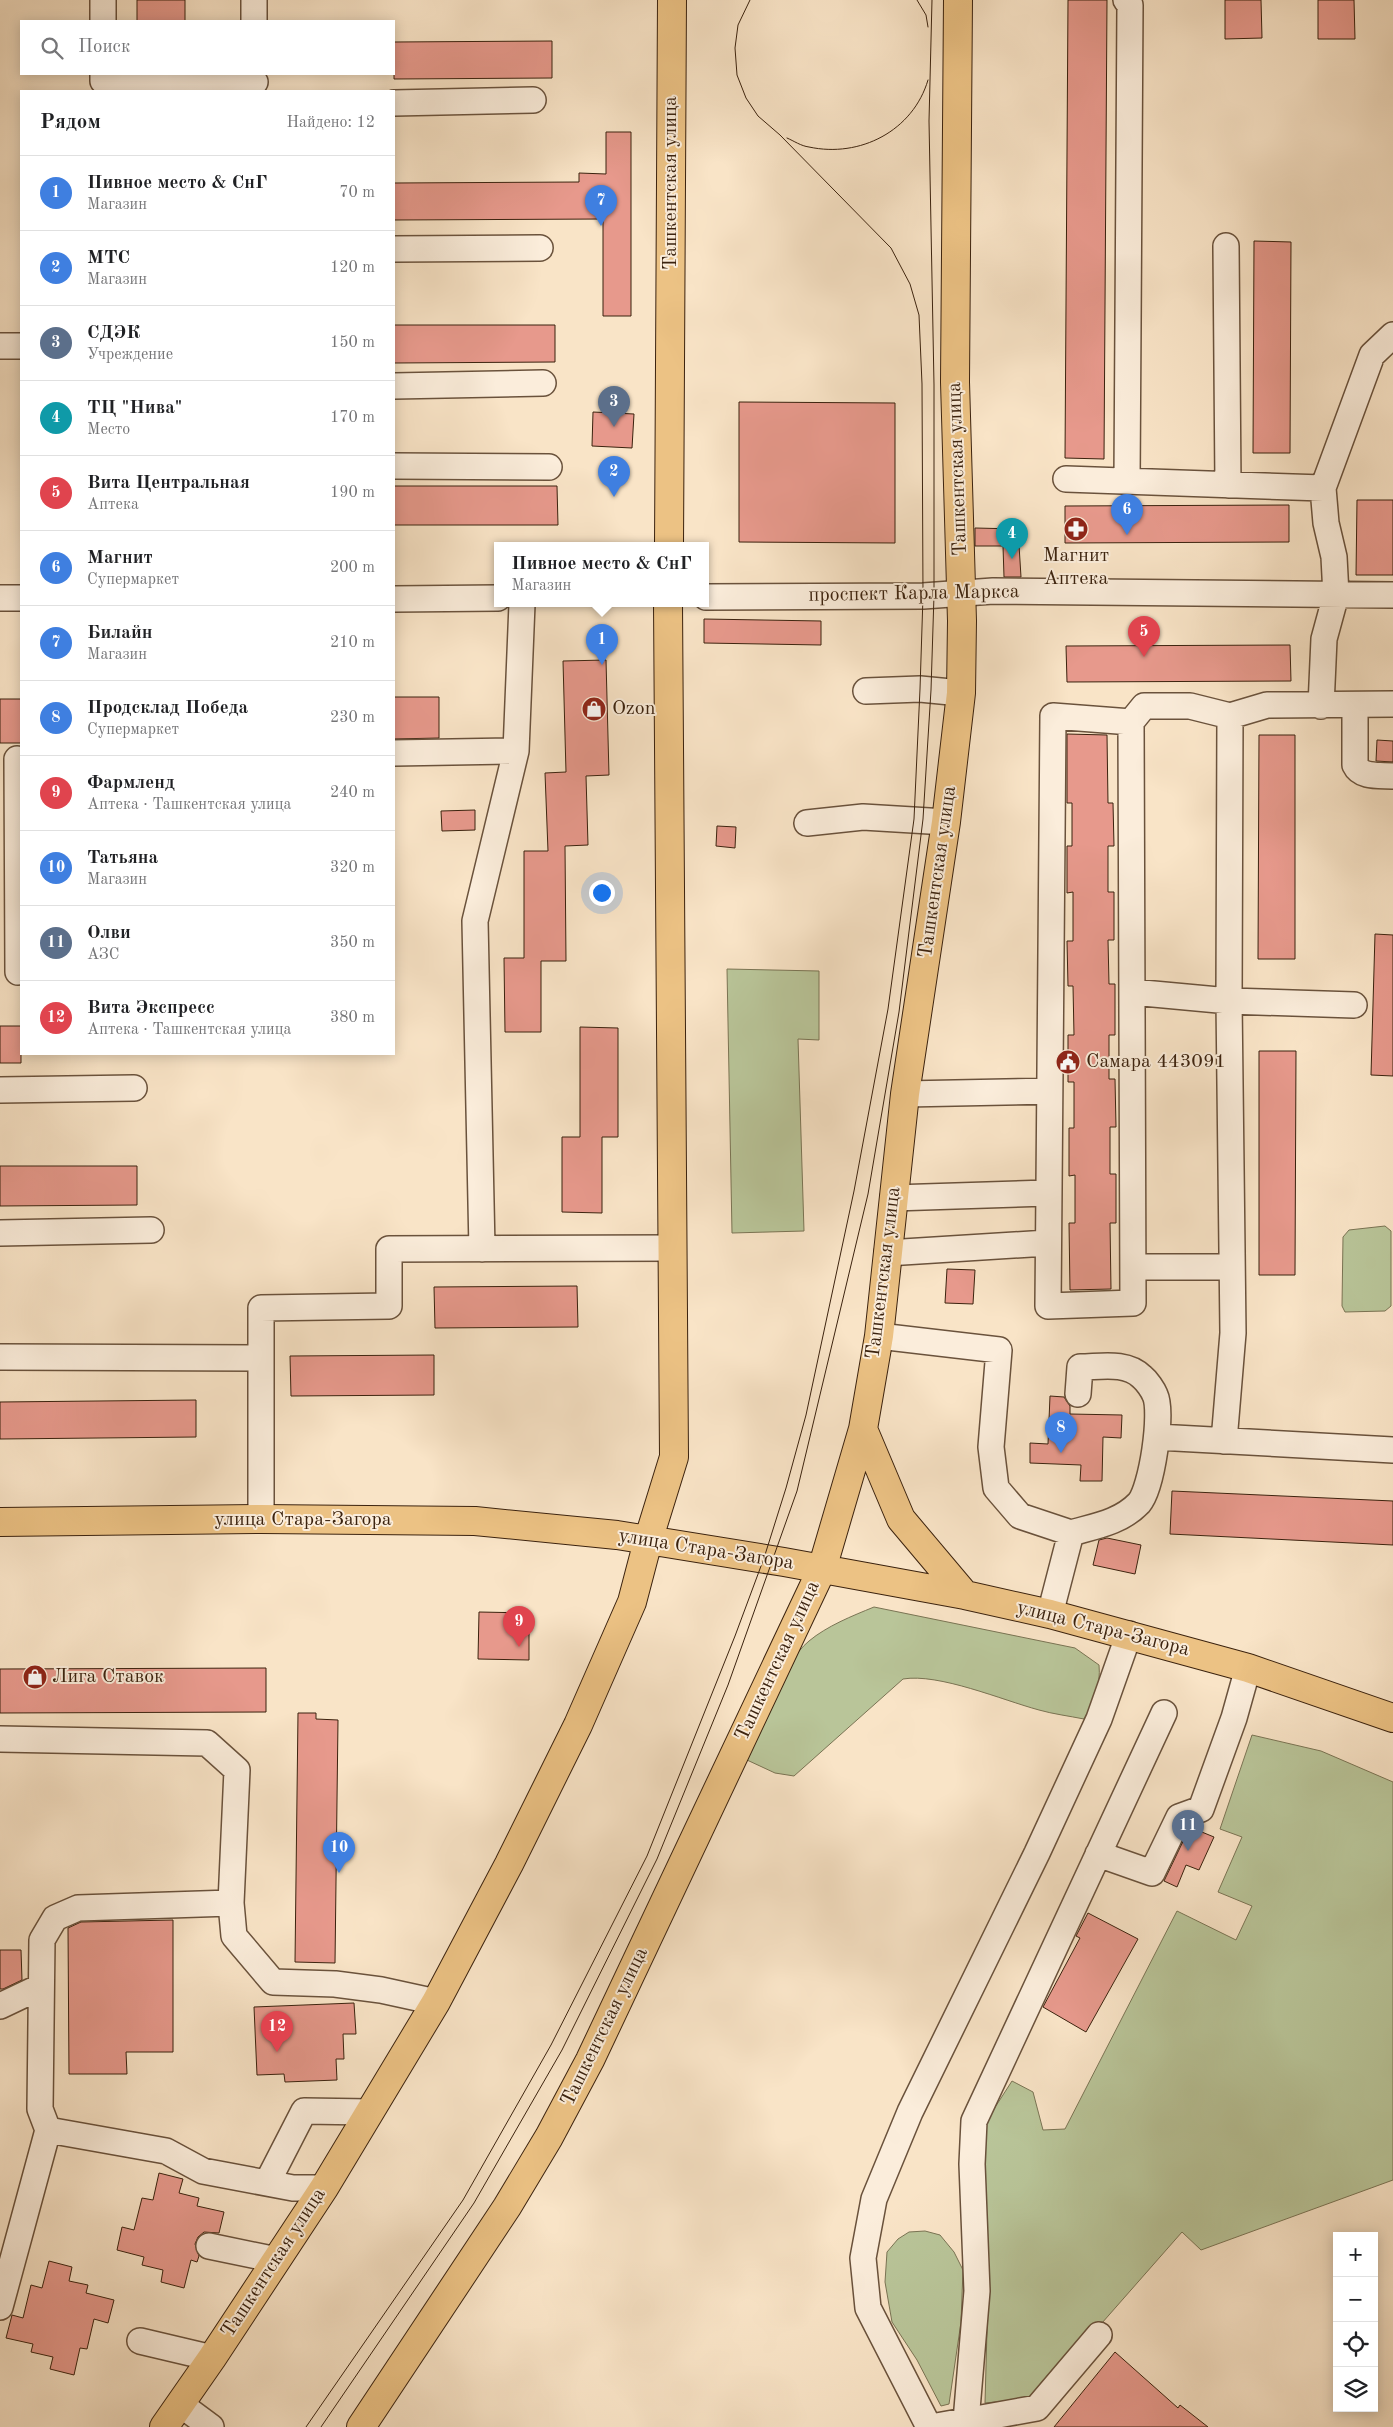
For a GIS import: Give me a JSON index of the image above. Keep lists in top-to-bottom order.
{
  "streets": {
    "main road": ["Ташкентская улица", "улица Стара-Загора"],
    "street": ["проспект Карла Маркса"]
  },
  "crossings": [
    ["Ташкентская улица", "проспект Карла Маркса"],
    ["Ташкентская улица", "улица Стара-Загора"]
  ],
  "places": {
    "pharmacy": ["Магнит Аптека"],
    "shop": ["Ozon", "Лига Ставок"],
    "public building": ["Самара 443091"]
  },
  "page": {
    "search": "Поиск",
    "heading": ["Рядом", "Найдено: 12"],
    "list": [
      {
        "mark": "1",
        "name": "Пивное место & СнГ",
        "note": "Магазин",
        "value": "70 m"
      },
      {
        "mark": "2",
        "name": "МТС",
        "note": "Магазин",
        "value": "120 m"
      },
      {
        "mark": "3",
        "name": "СДЭК",
        "note": "Учреждение",
        "value": "150 m"
      },
      {
        "mark": "4",
        "name": "ТЦ \"Нива\"",
        "note": "Место",
        "value": "170 m"
      },
      {
        "mark": "5",
        "name": "Вита Центральная",
        "note": "Аптека",
        "value": "190 m"
      },
      {
        "mark": "6",
        "name": "Магнит",
        "note": "Супермаркет",
        "value": "200 m"
      },
      {
        "mark": "7",
        "name": "Билайн",
        "note": "Магазин",
        "value": "210 m"
      },
      {
        "mark": "8",
        "name": "Продсклад Победа",
        "note": "Супермаркет",
        "value": "230 m"
      },
      {
        "mark": "9",
        "name": "Фармленд",
        "note": "Аптека · Ташкентская улица",
        "value": "240 m"
      },
      {
        "mark": "10",
        "name": "Татьяна",
        "note": "Магазин",
        "value": "320 m"
      },
      {
        "mark": "11",
        "name": "Олви",
        "note": "АЗС",
        "value": "350 m"
      },
      {
        "mark": "12",
        "name": "Вита Экспресс",
        "note": "Аптека · Ташкентская улица",
        "value": "380 m"
      }
    ],
    "pins": [
      "7",
      "3",
      "2",
      "6",
      "4",
      "5",
      "1",
      "8",
      "9",
      "11",
      "10",
      "12"
    ],
    "popup": ["Пивное место & СнГ", "Магазин"],
    "map_buttons": ["+", "−"]
  }
}
